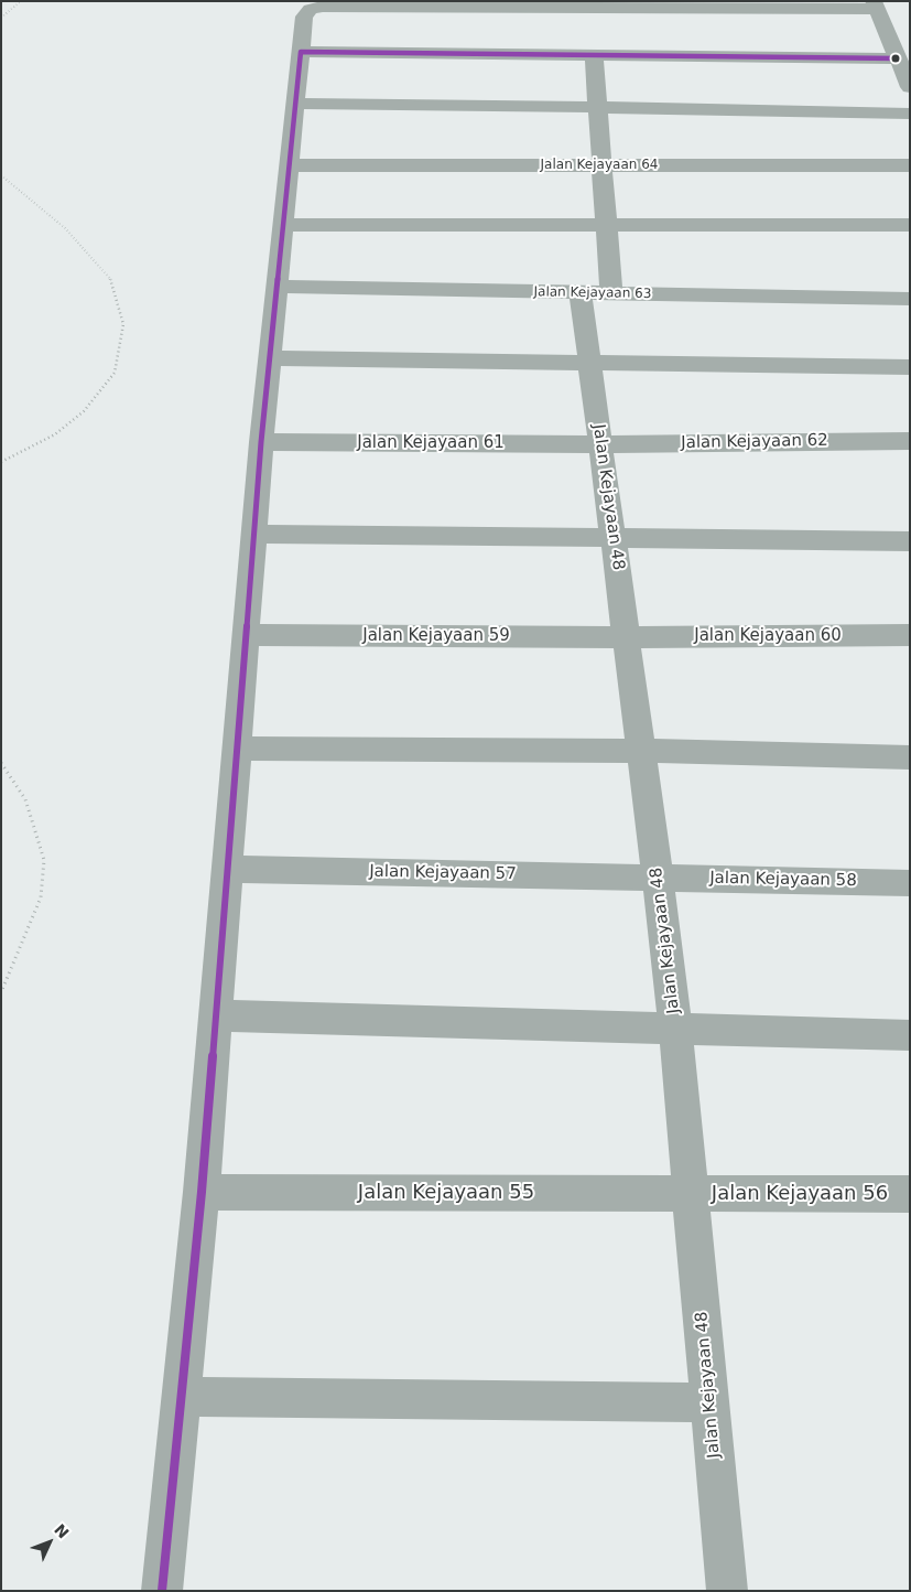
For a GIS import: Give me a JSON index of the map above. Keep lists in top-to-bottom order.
{
  "streets": {
    "street": [
      "Jalan Kejayaan 64",
      "Jalan Kejayaan 63",
      "Jalan Kejayaan 62",
      "Jalan Kejayaan 61",
      "Jalan Kejayaan 48",
      "Jalan Kejayaan 59",
      "Jalan Kejayaan 60",
      "Jalan Kejayaan 57",
      "Jalan Kejayaan 58",
      "Jalan Kejayaan 55",
      "Jalan Kejayaan 56"
    ]
  },
  "crossings": [
    ["Jalan Kejayaan 63", "Jalan Kejayaan 48"],
    ["Jalan Kejayaan 62", "Jalan Kejayaan 61"],
    ["Jalan Kejayaan 62", "Jalan Kejayaan 48"],
    ["Jalan Kejayaan 61", "Jalan Kejayaan 48"],
    ["Jalan Kejayaan 48", "Jalan Kejayaan 59"],
    ["Jalan Kejayaan 48", "Jalan Kejayaan 60"],
    ["Jalan Kejayaan 48", "Jalan Kejayaan 57"],
    ["Jalan Kejayaan 48", "Jalan Kejayaan 58"],
    ["Jalan Kejayaan 48", "Jalan Kejayaan 55"],
    ["Jalan Kejayaan 48", "Jalan Kejayaan 56"],
    ["Jalan Kejayaan 59", "Jalan Kejayaan 60"],
    ["Jalan Kejayaan 57", "Jalan Kejayaan 58"],
    ["Jalan Kejayaan 55", "Jalan Kejayaan 56"]
  ],
  "north": "top right"
}
